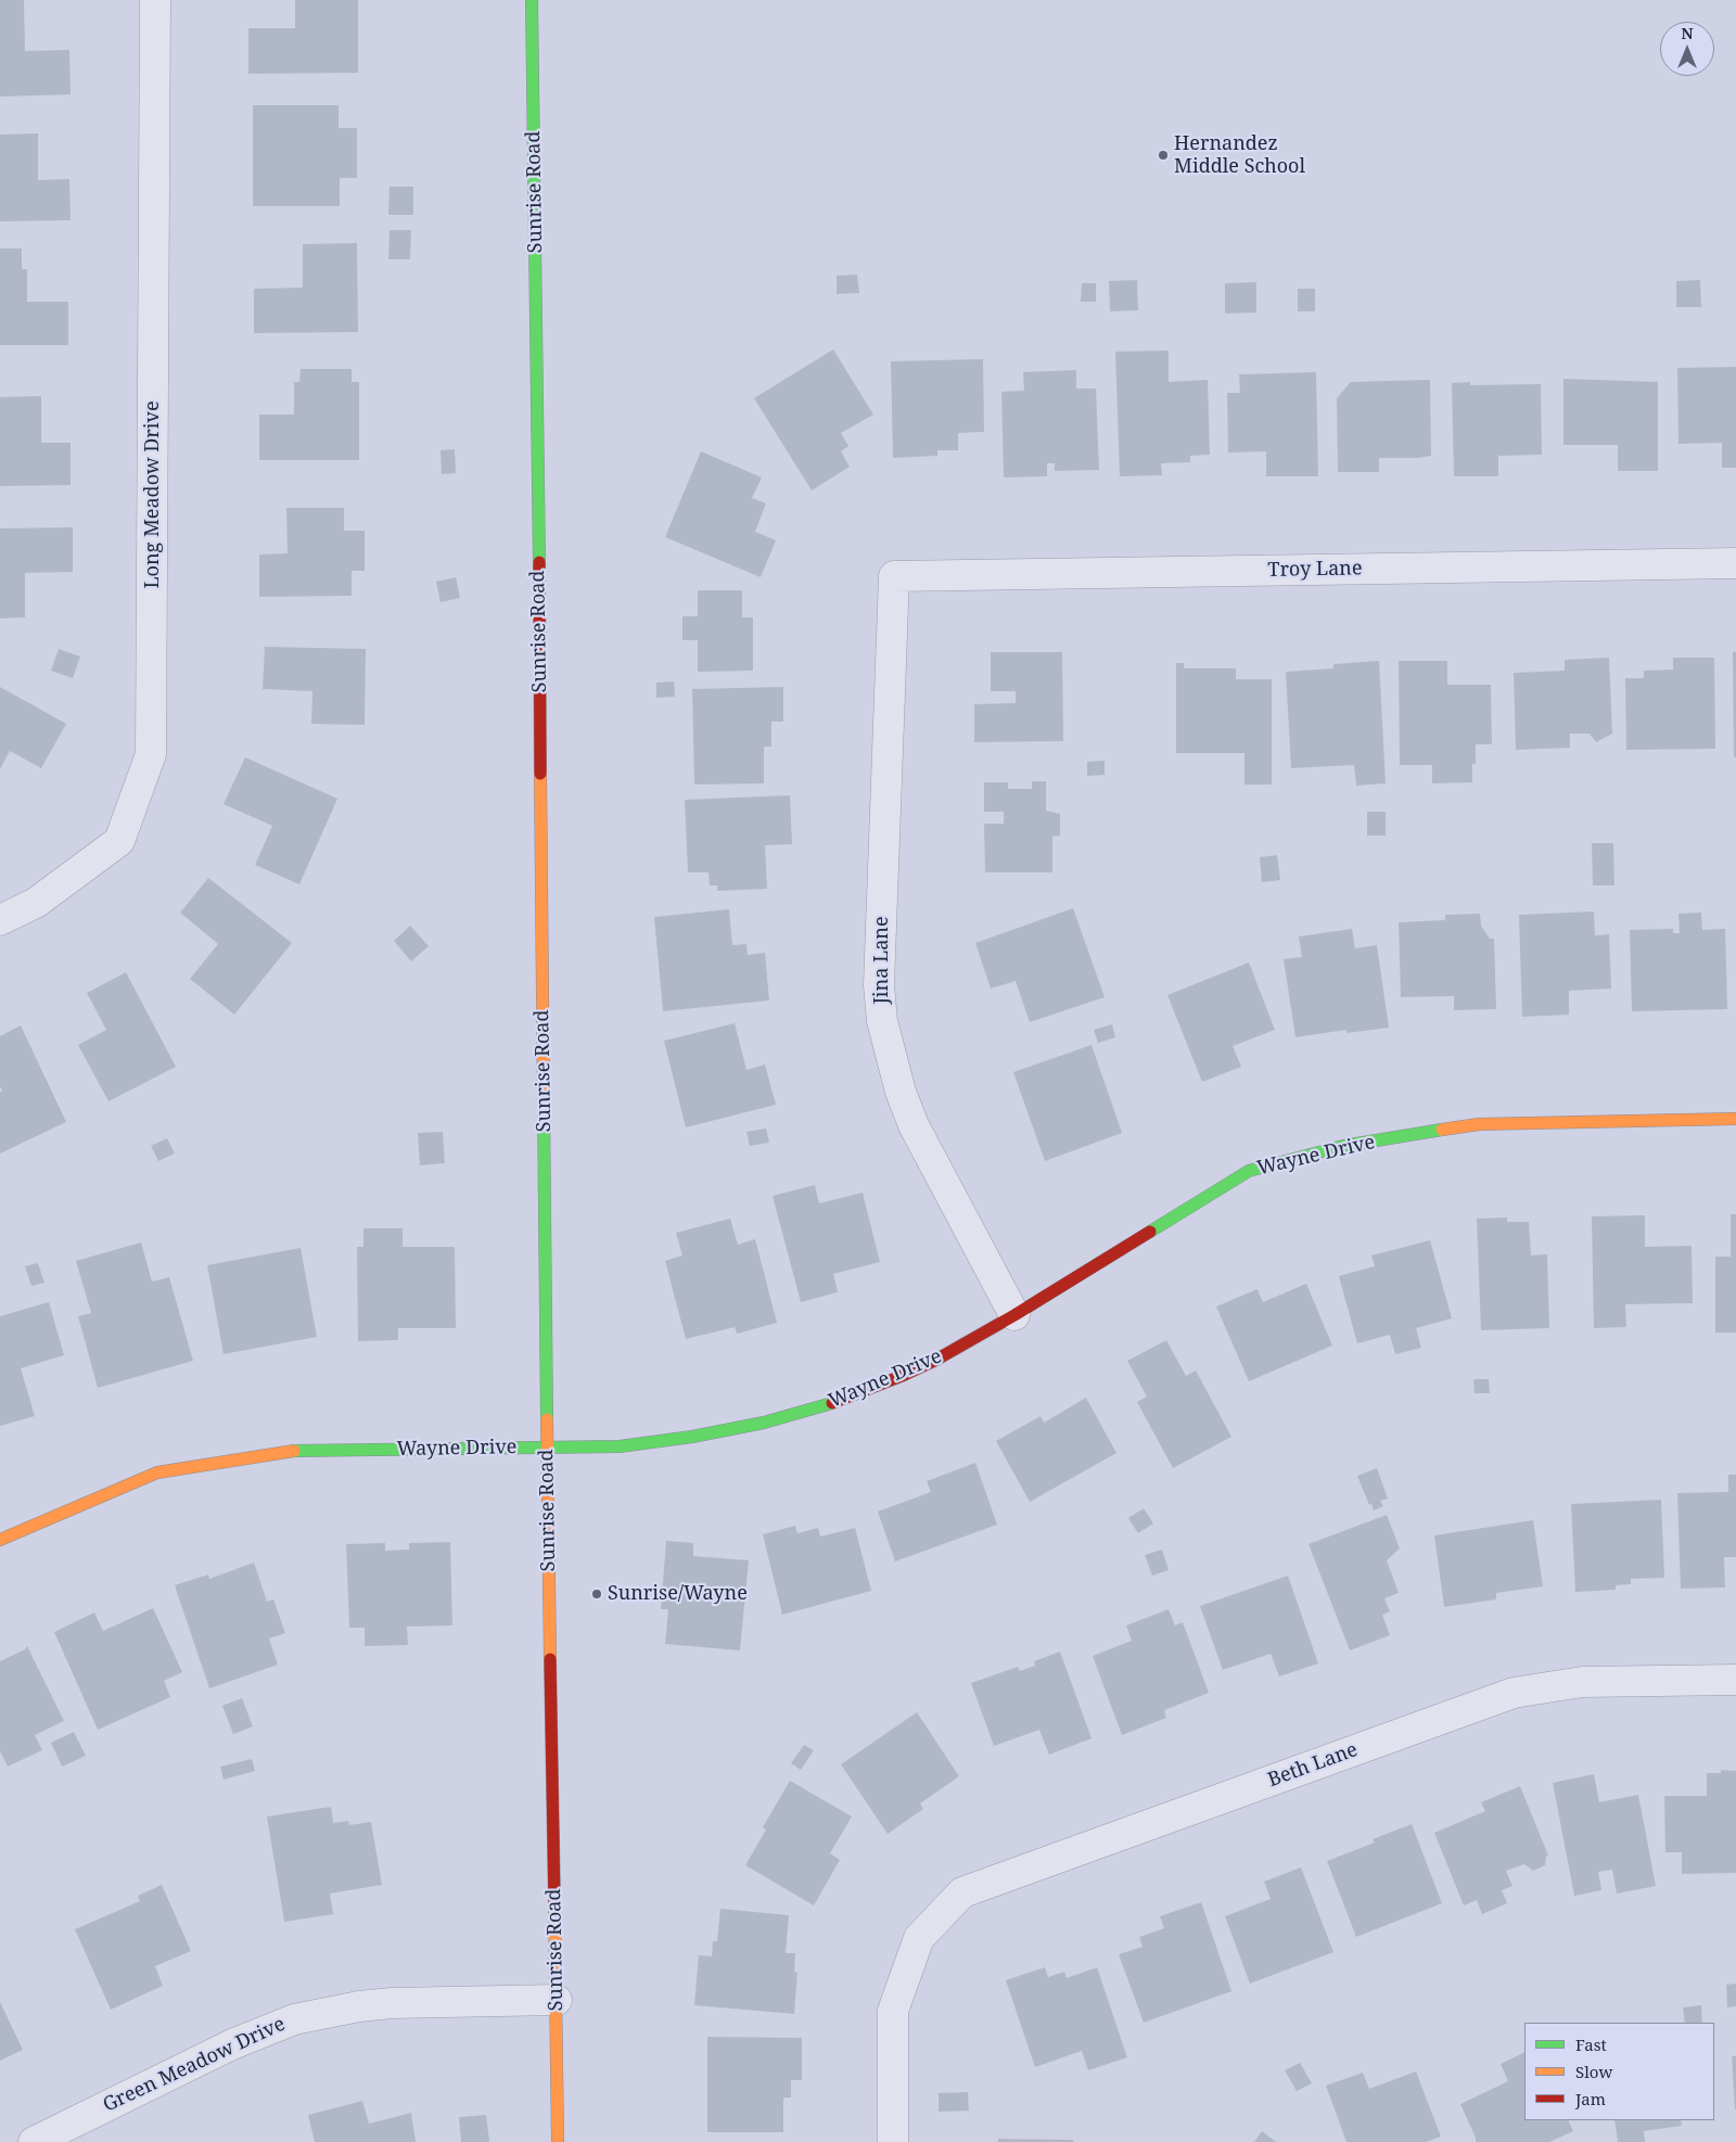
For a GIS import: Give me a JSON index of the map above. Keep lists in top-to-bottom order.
{
  "streets": {
    "main road": ["Sunrise Road", "Wayne Drive"],
    "street": [
      "Long Meadow Drive",
      "Troy Lane",
      "Jina Lane",
      "Beth Lane",
      "Green Meadow Drive"
    ]
  },
  "crossings": [
    ["Sunrise Road", "Wayne Drive"],
    ["Sunrise Road", "Green Meadow Drive"],
    ["Troy Lane", "Jina Lane"],
    ["Jina Lane", "Wayne Drive"]
  ],
  "places": ["Hernandez Middle School", "Sunrise/Wayne"],
  "legend": ["Fast", "Slow", "Jam"],
  "north": "top"
}
